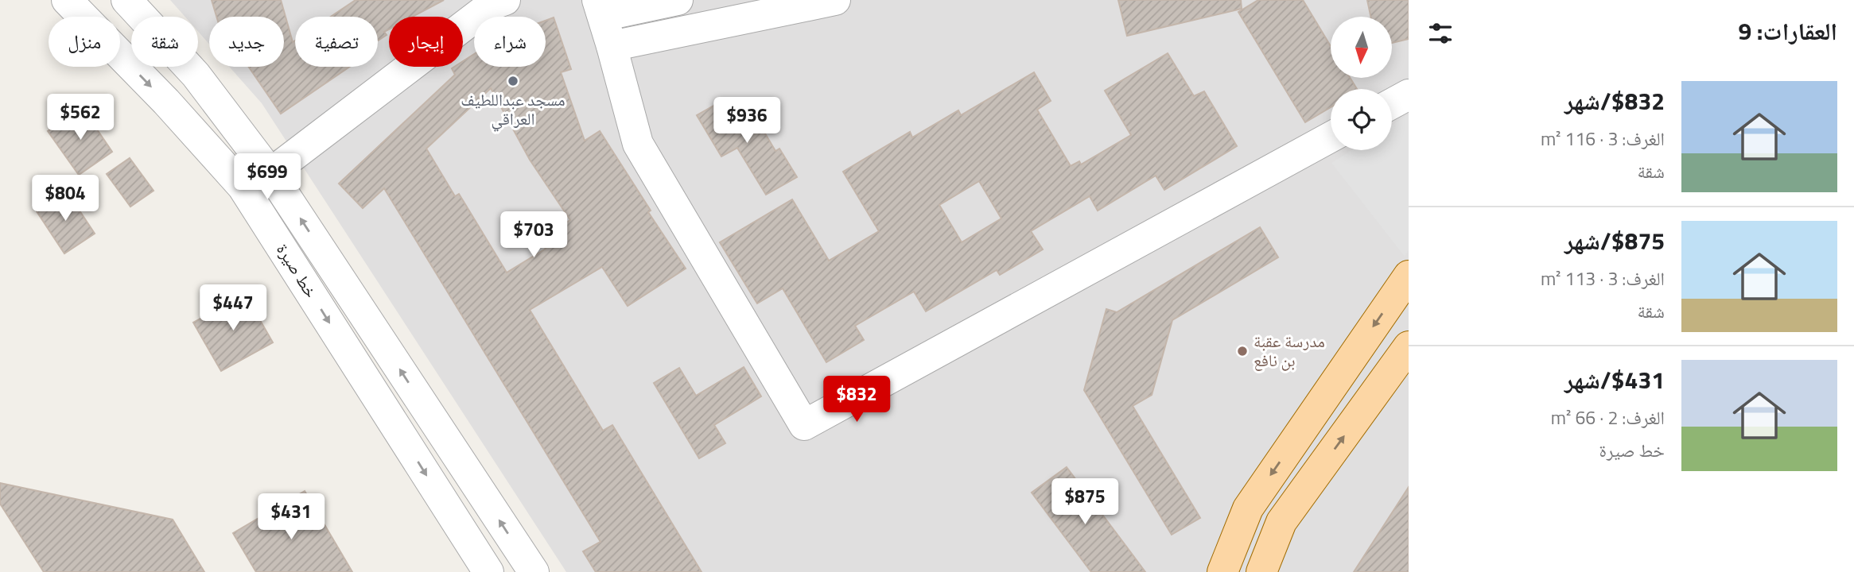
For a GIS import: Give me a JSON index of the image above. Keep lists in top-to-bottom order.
{
  "streets": {
    "street": ["خط صيرة"]
  },
  "places": ["مسجد عبداللطيف العراقي", "مدرسة عقبة بن نافع"],
  "north": "bottom",
  "page": {
    "heading": "العقارات: 9",
    "chip": [
      "شراء",
      "إيجار",
      "تصفية",
      "جديد",
      "شقة",
      "منزل"
    ],
    "list": [
      {
        "name": "$832/شهر",
        "note": "الغرف: 3 · 116 m² · شقة"
      },
      {
        "name": "$875/شهر",
        "note": "الغرف: 3 · 113 m² · شقة"
      },
      {
        "name": "$431/شهر",
        "note": "الغرف: 2 · 66 m² · خط صيرة"
      }
    ],
    "price": [
      "$562",
      "$936",
      "$699",
      "$804",
      "$703",
      "$447",
      "$832",
      "$875",
      "$431"
    ]
  }
}
